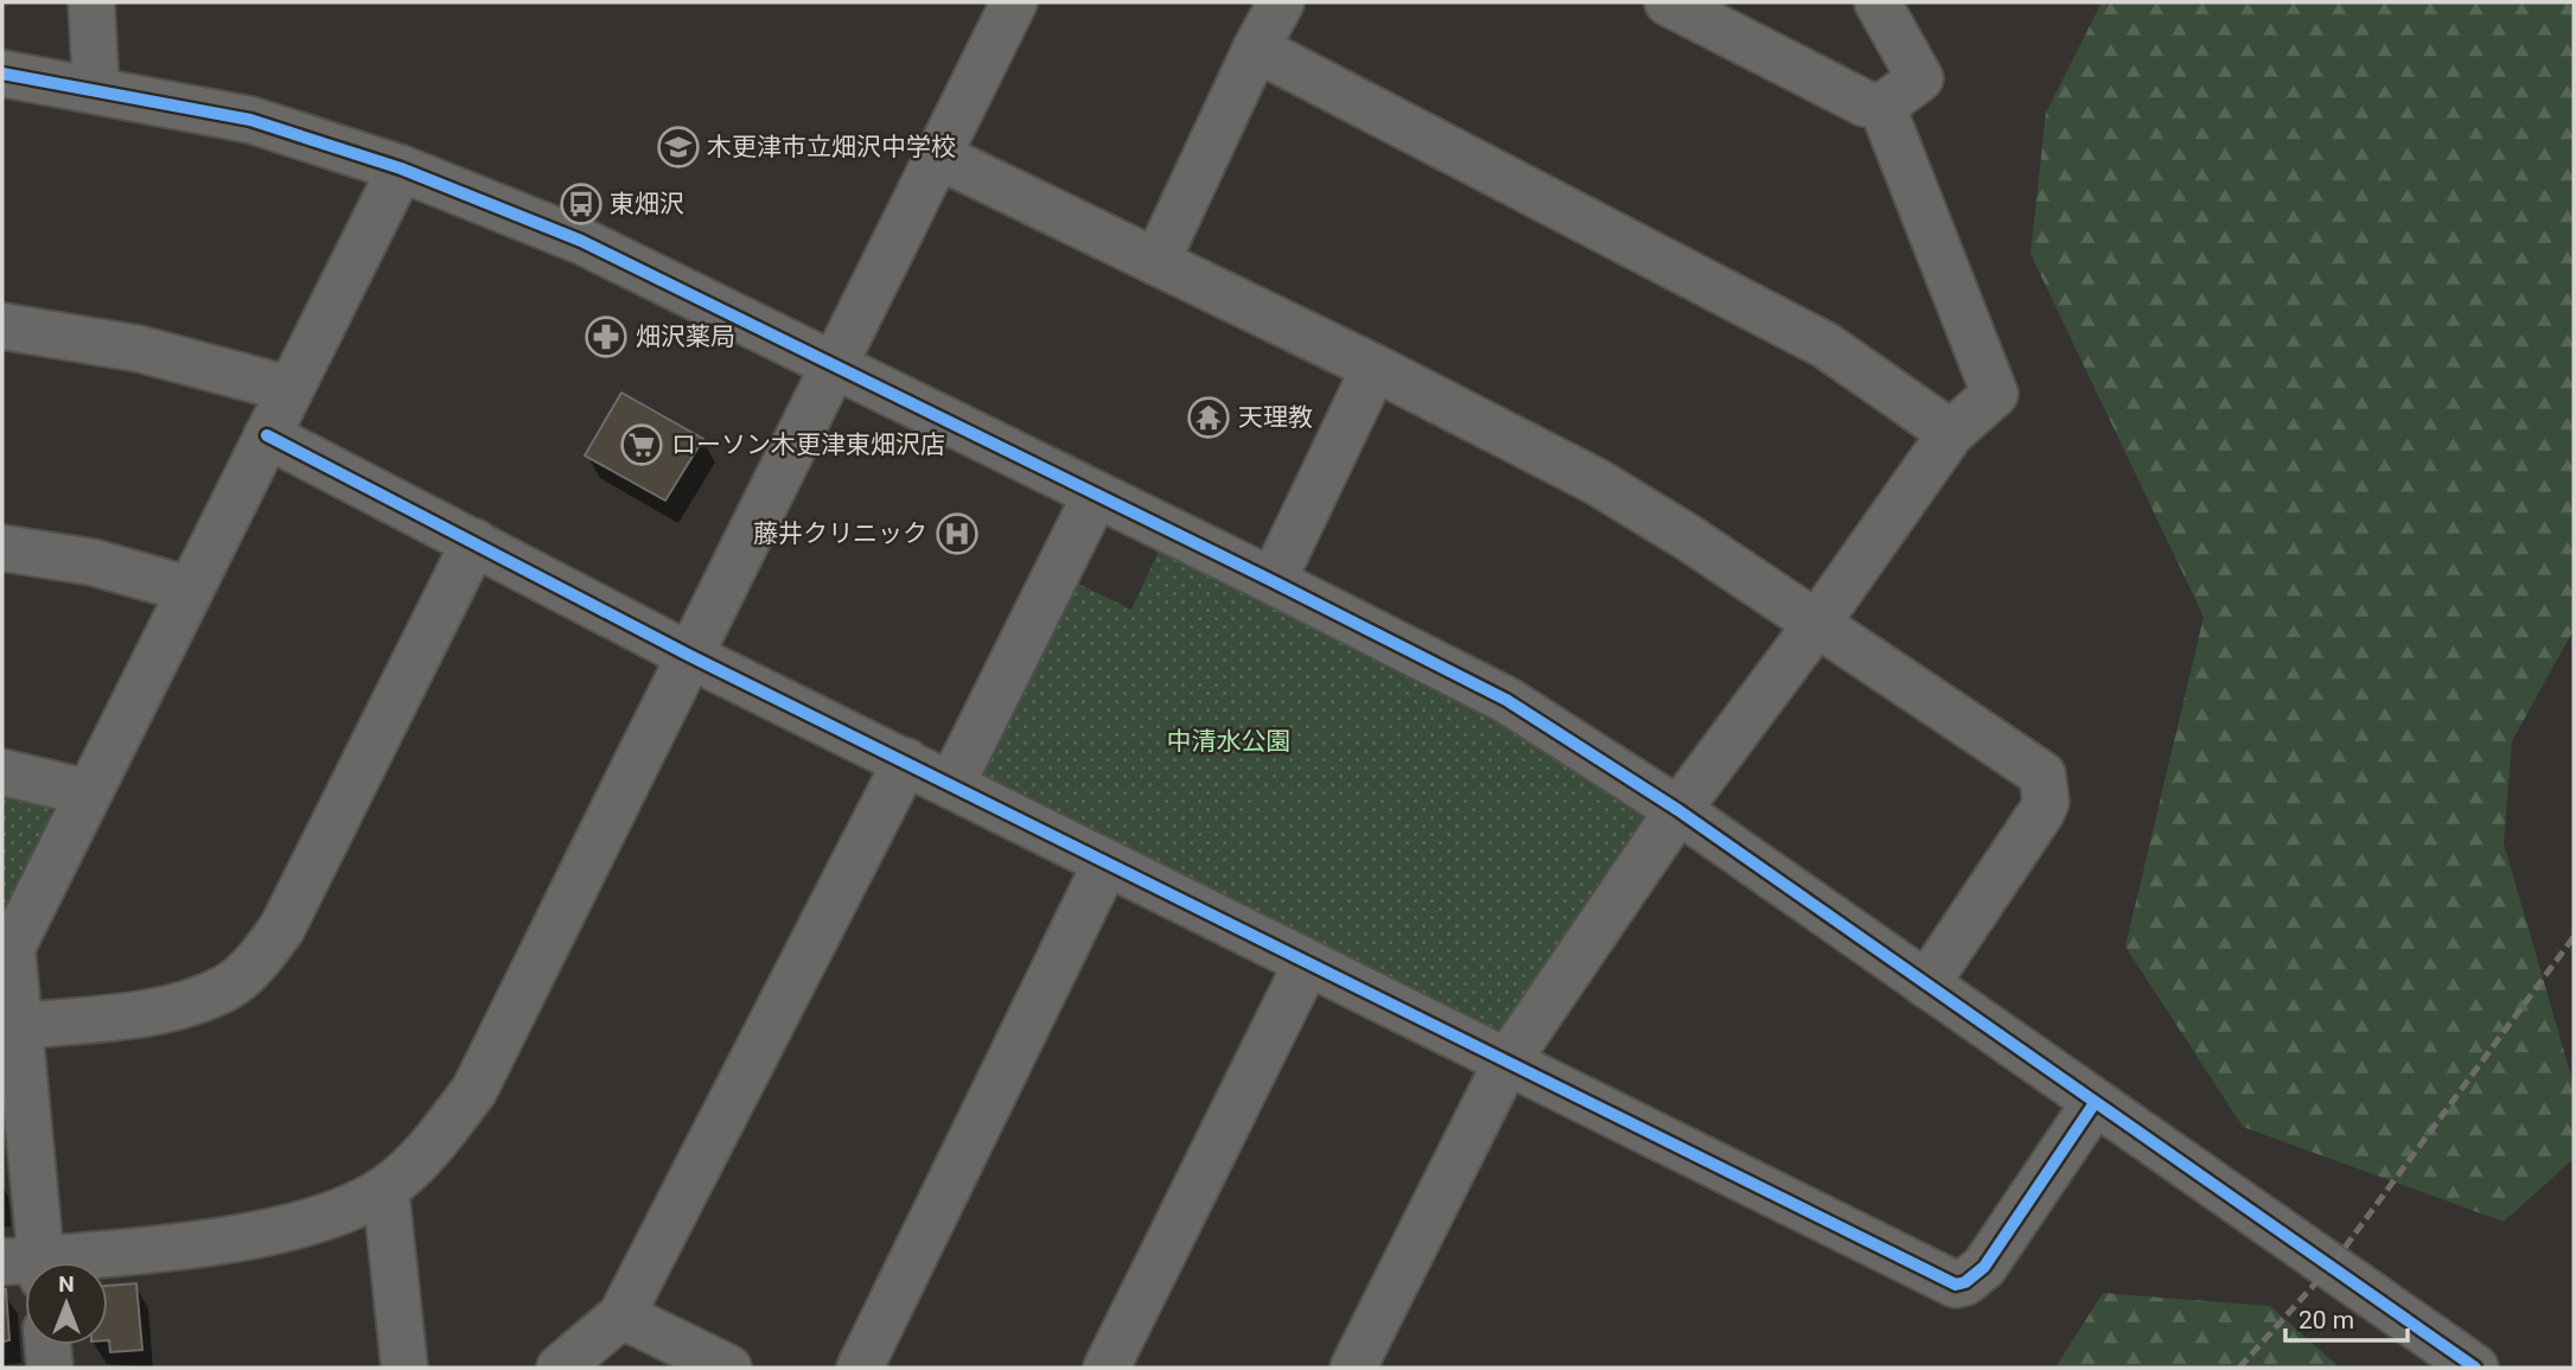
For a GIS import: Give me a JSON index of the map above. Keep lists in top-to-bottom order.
{
  "parks": ["中清水公園"],
  "places": {
    "school or university": ["木更津市立畑沢中学校"],
    "bus stop": ["東畑沢"],
    "pharmacy": ["畑沢薬局"],
    "temple": ["天理教"],
    "supermarket": ["ローソン木更津東畑沢店"],
    "hospital": ["藤井クリニック"]
  },
  "scale_bar": "20 m",
  "north": "top"
}
